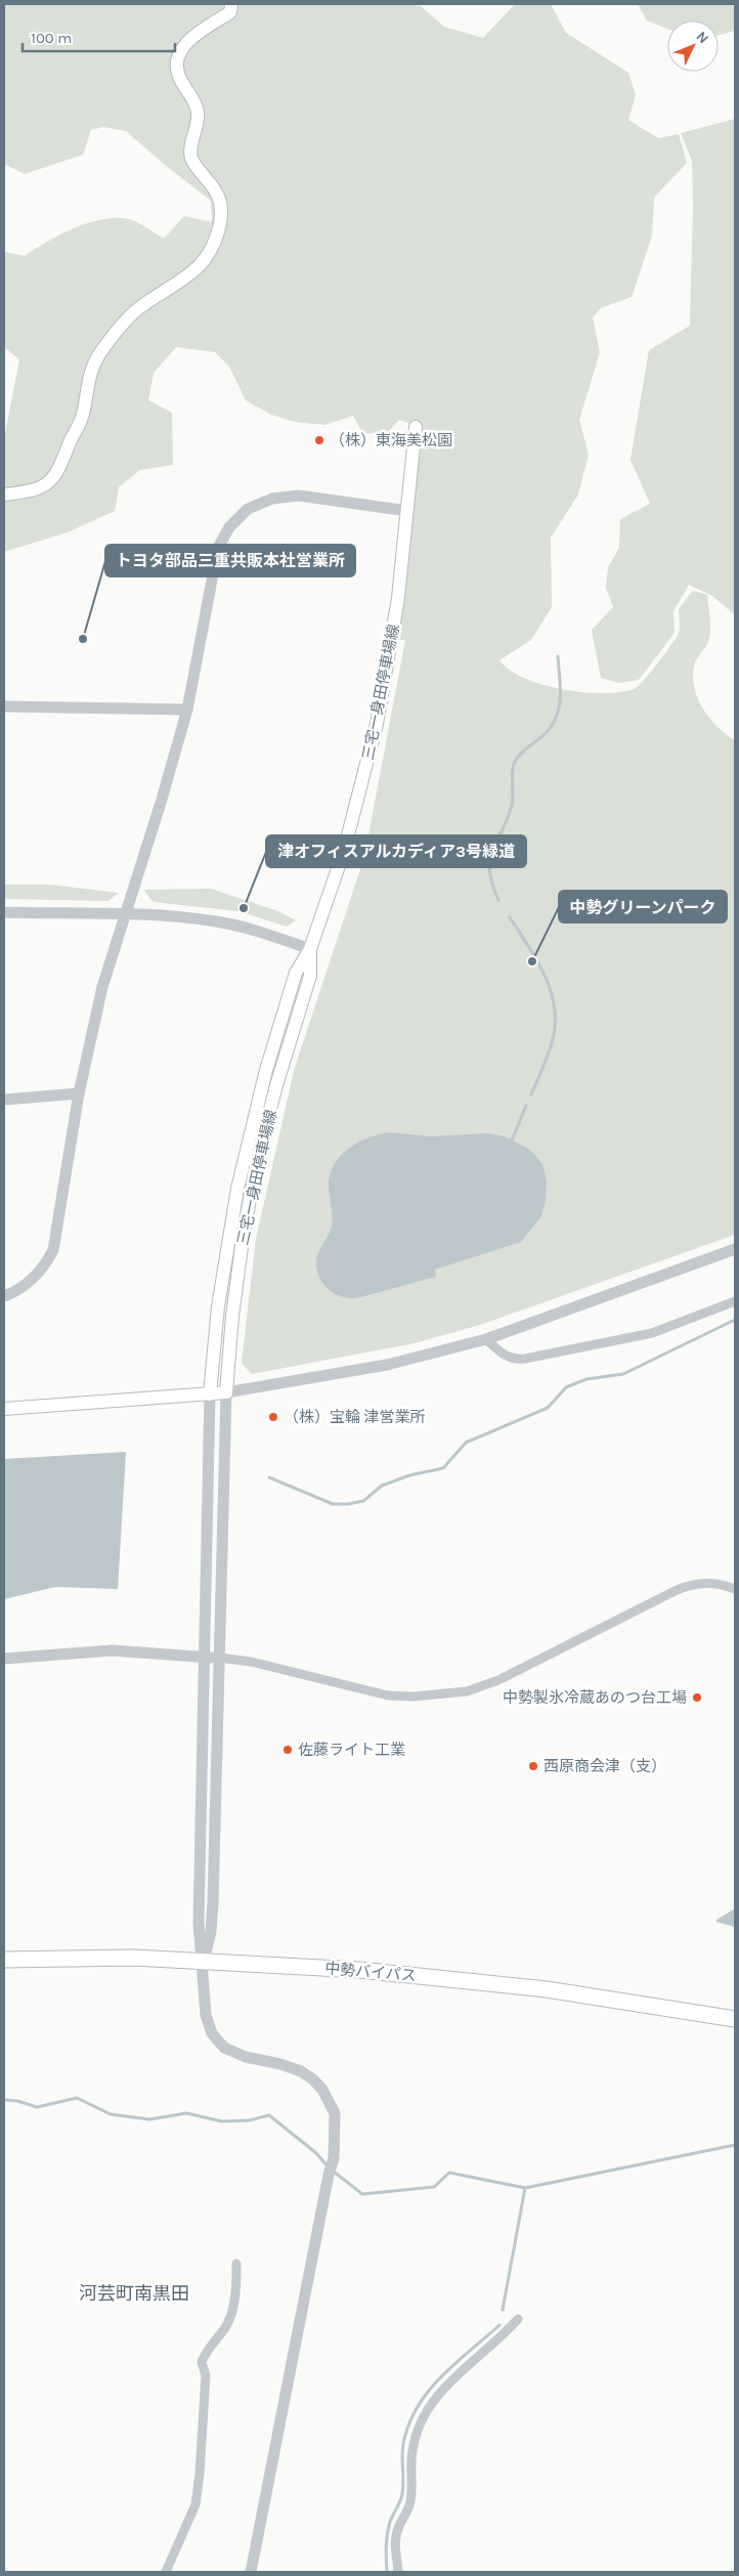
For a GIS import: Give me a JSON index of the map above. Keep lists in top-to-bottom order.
{
  "streets": {
    "highway": ["中勢バイパス"],
    "main road": ["三宅一身田停車場線"]
  },
  "districts": ["河芸町南黒田"],
  "places": [
    "（株）東海美松園",
    "トヨタ部品三重共販本社営業所",
    "津オフィスアルカディア3号緑道",
    "中勢グリーンパーク",
    "（株）宝輪 津営業所",
    "中勢製氷冷蔵あのつ台工場",
    "佐藤ライト工業",
    "西原商会津（支）"
  ],
  "scale_bar": "100 m",
  "north": "top right"
}
